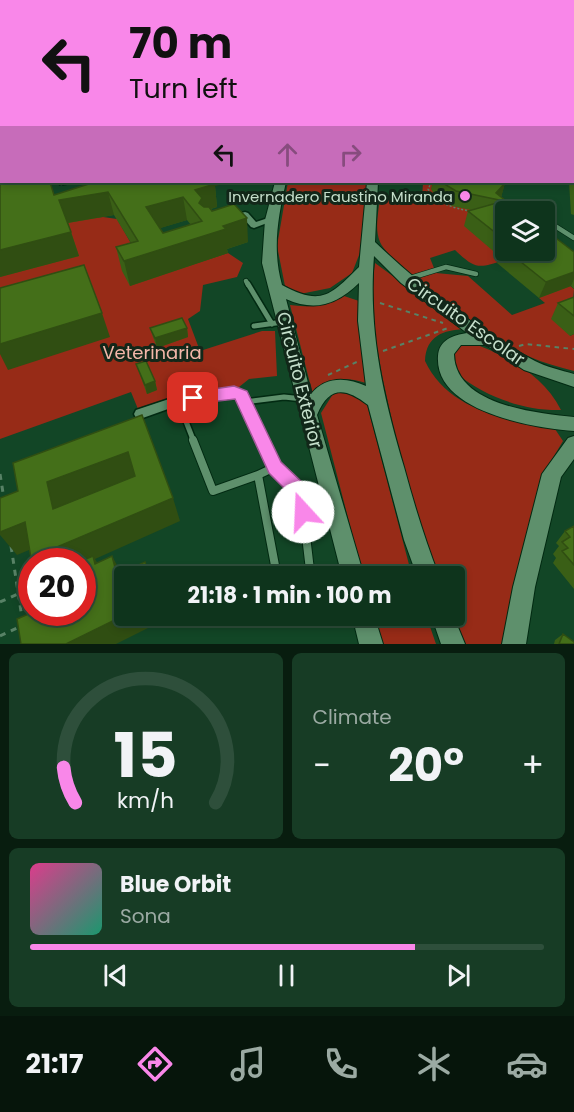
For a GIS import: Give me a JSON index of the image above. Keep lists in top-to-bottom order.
{
  "streets": {
    "street": ["Circuito Escolar", "Circuito Exterior"]
  },
  "parks": ["Veterinaria"],
  "places": ["Invernadero Faustino Miranda"],
  "page": {
    "turn": ["70 m", "Turn left"],
    "limit": "20",
    "trip": "21:18 · 1 min · 100 m",
    "tile": "Climate",
    "heat": ["−", "20°", "+"],
    "song": ["Blue Orbit", "Sona"],
    "tabs": "21:17",
    "gauge": ["15", "km/h"]
  }
}
